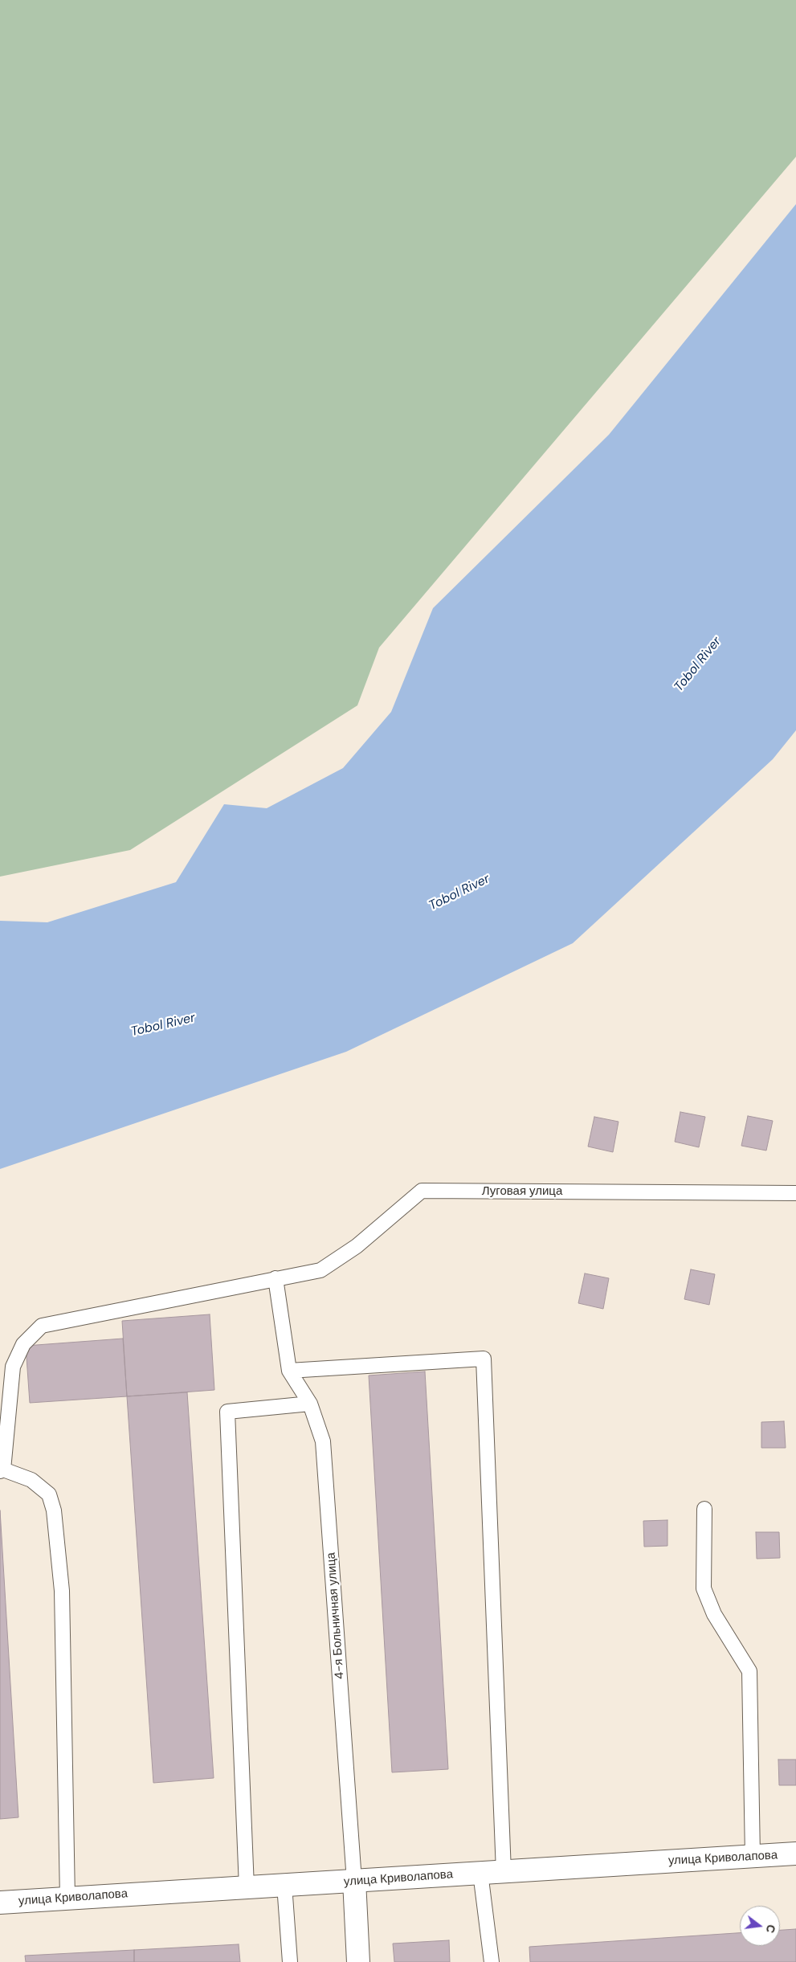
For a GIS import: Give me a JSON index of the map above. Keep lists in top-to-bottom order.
{
  "streets": {
    "street": ["4-я Больничная улица", "улица Криволапова"],
    "lane": ["Луговая улица"]
  },
  "crossings": [
    ["Луговая улица", "4-я Больничная улица"],
    ["4-я Больничная улица", "улица Криволапова"]
  ],
  "water": ["Tobol River"],
  "north": "right"
}
